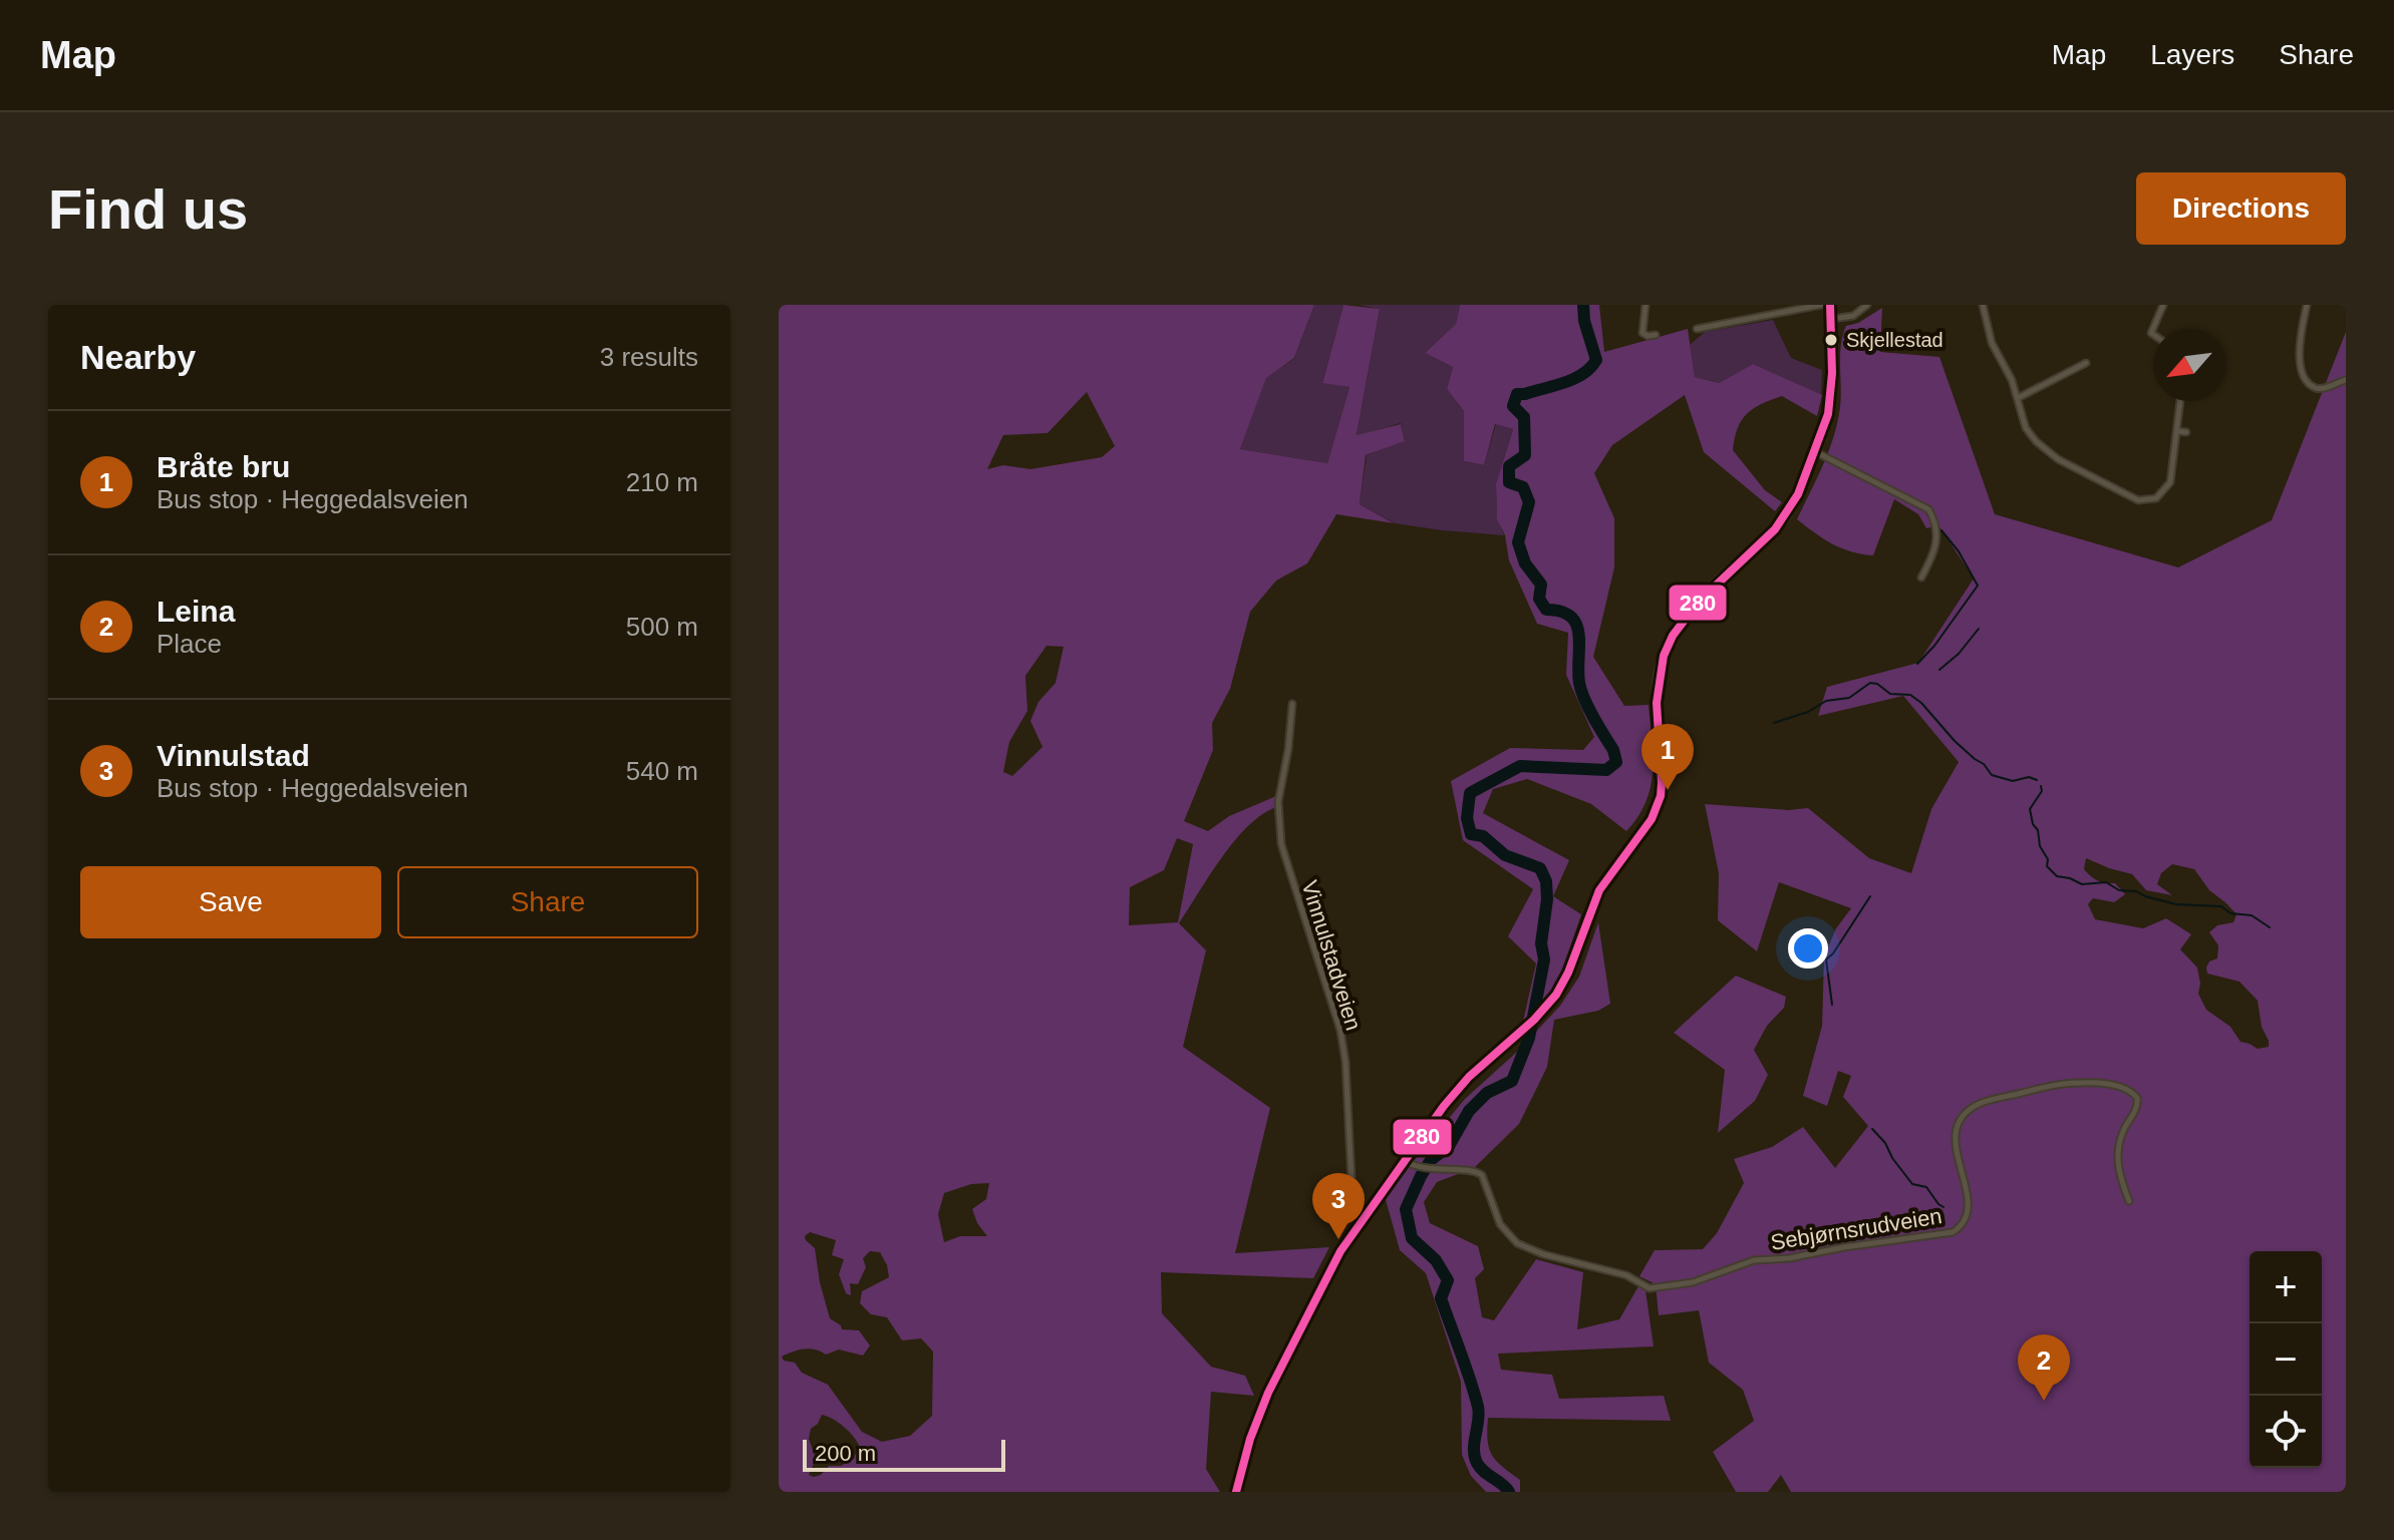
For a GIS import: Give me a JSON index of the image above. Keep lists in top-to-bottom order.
{
  "streets": {
    "street": ["Vinnulstadveien", "Sebjørnsrudveien"]
  },
  "places": ["Skjellestad"],
  "lines": ["transit line 280"],
  "scale_bar": "200 m",
  "north": "bottom left",
  "page": {
    "header": "Map",
    "nav": ["Map", "Layers", "Share"],
    "buttons": [
      "Directions",
      ["Save", "Share"]
    ],
    "title": "Find us",
    "heading": ["Nearby", "3 results"],
    "list": [
      {
        "mark": "1",
        "name": "Bråte bru",
        "note": "Bus stop · Heggedalsveien",
        "value": "210 m"
      },
      {
        "mark": "2",
        "name": "Leina",
        "note": "Place",
        "value": "500 m"
      },
      {
        "mark": "3",
        "name": "Vinnulstad",
        "note": "Bus stop · Heggedalsveien",
        "value": "540 m"
      }
    ],
    "pins": ["1", "3", "2"],
    "map_buttons": ["+", "−"],
    "scale": "200 m"
  }
}
